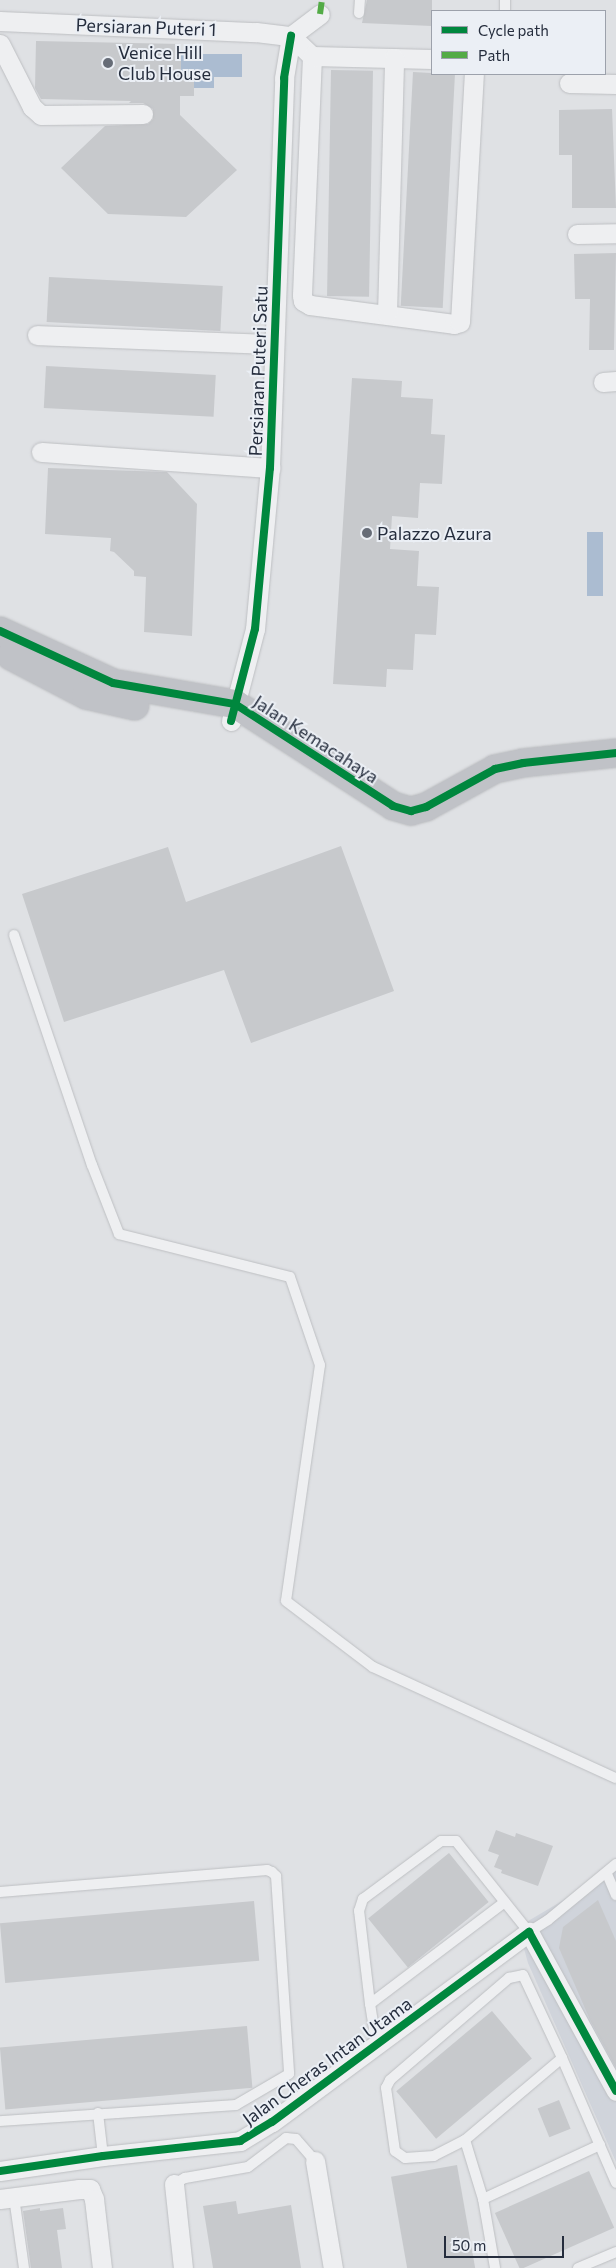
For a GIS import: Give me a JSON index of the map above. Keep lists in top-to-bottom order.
{
  "streets": {
    "street": [
      "Persiaran Puteri 1",
      "Persiaran Puteri Satu",
      "Jalan Kemacahaya",
      "Jalan Cheras Intan Utama"
    ]
  },
  "crossings": [
    ["Persiaran Puteri 1", "Persiaran Puteri Satu"],
    ["Persiaran Puteri Satu", "Jalan Kemacahaya"]
  ],
  "places": ["Venice Hill Club House", "Palazzo Azura"],
  "legend": ["Cycle path", "Path"],
  "scale_bar": "50 m"
}
